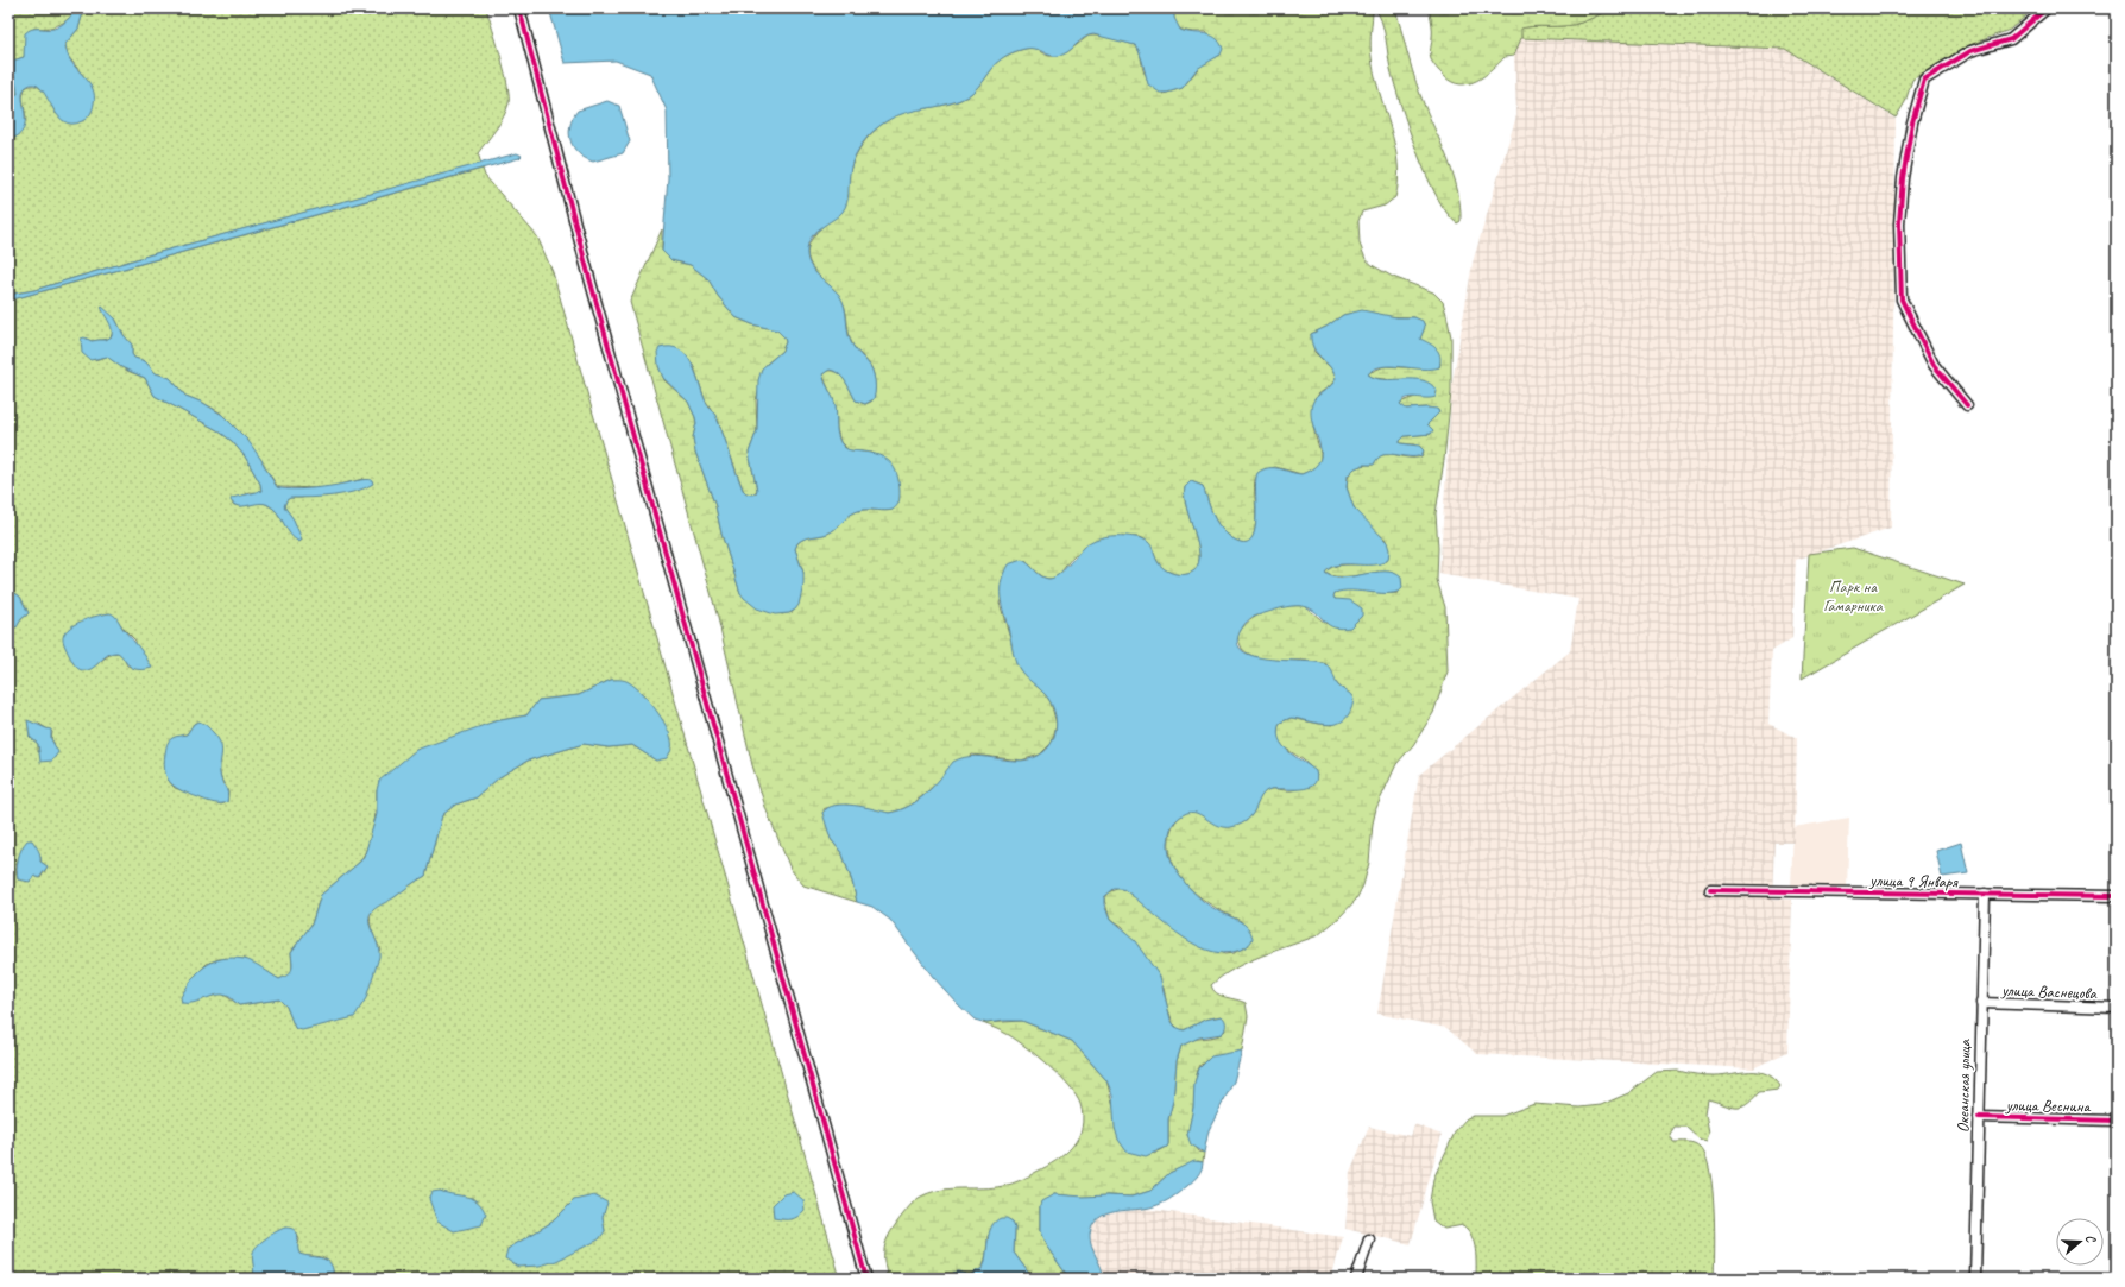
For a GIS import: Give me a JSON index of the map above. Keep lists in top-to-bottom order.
{
  "streets": {
    "street": [
      "улица 9 Января",
      "улица Васнецова",
      "Океанская улица",
      "улица Веснина"
    ]
  },
  "crossings": [
    ["улица 9 Января", "Океанская улица"],
    ["улица Васнецова", "Океанская улица"],
    ["Океанская улица", "улица Веснина"]
  ],
  "parks": ["Парк на Гамарника"],
  "north": "right"
}
